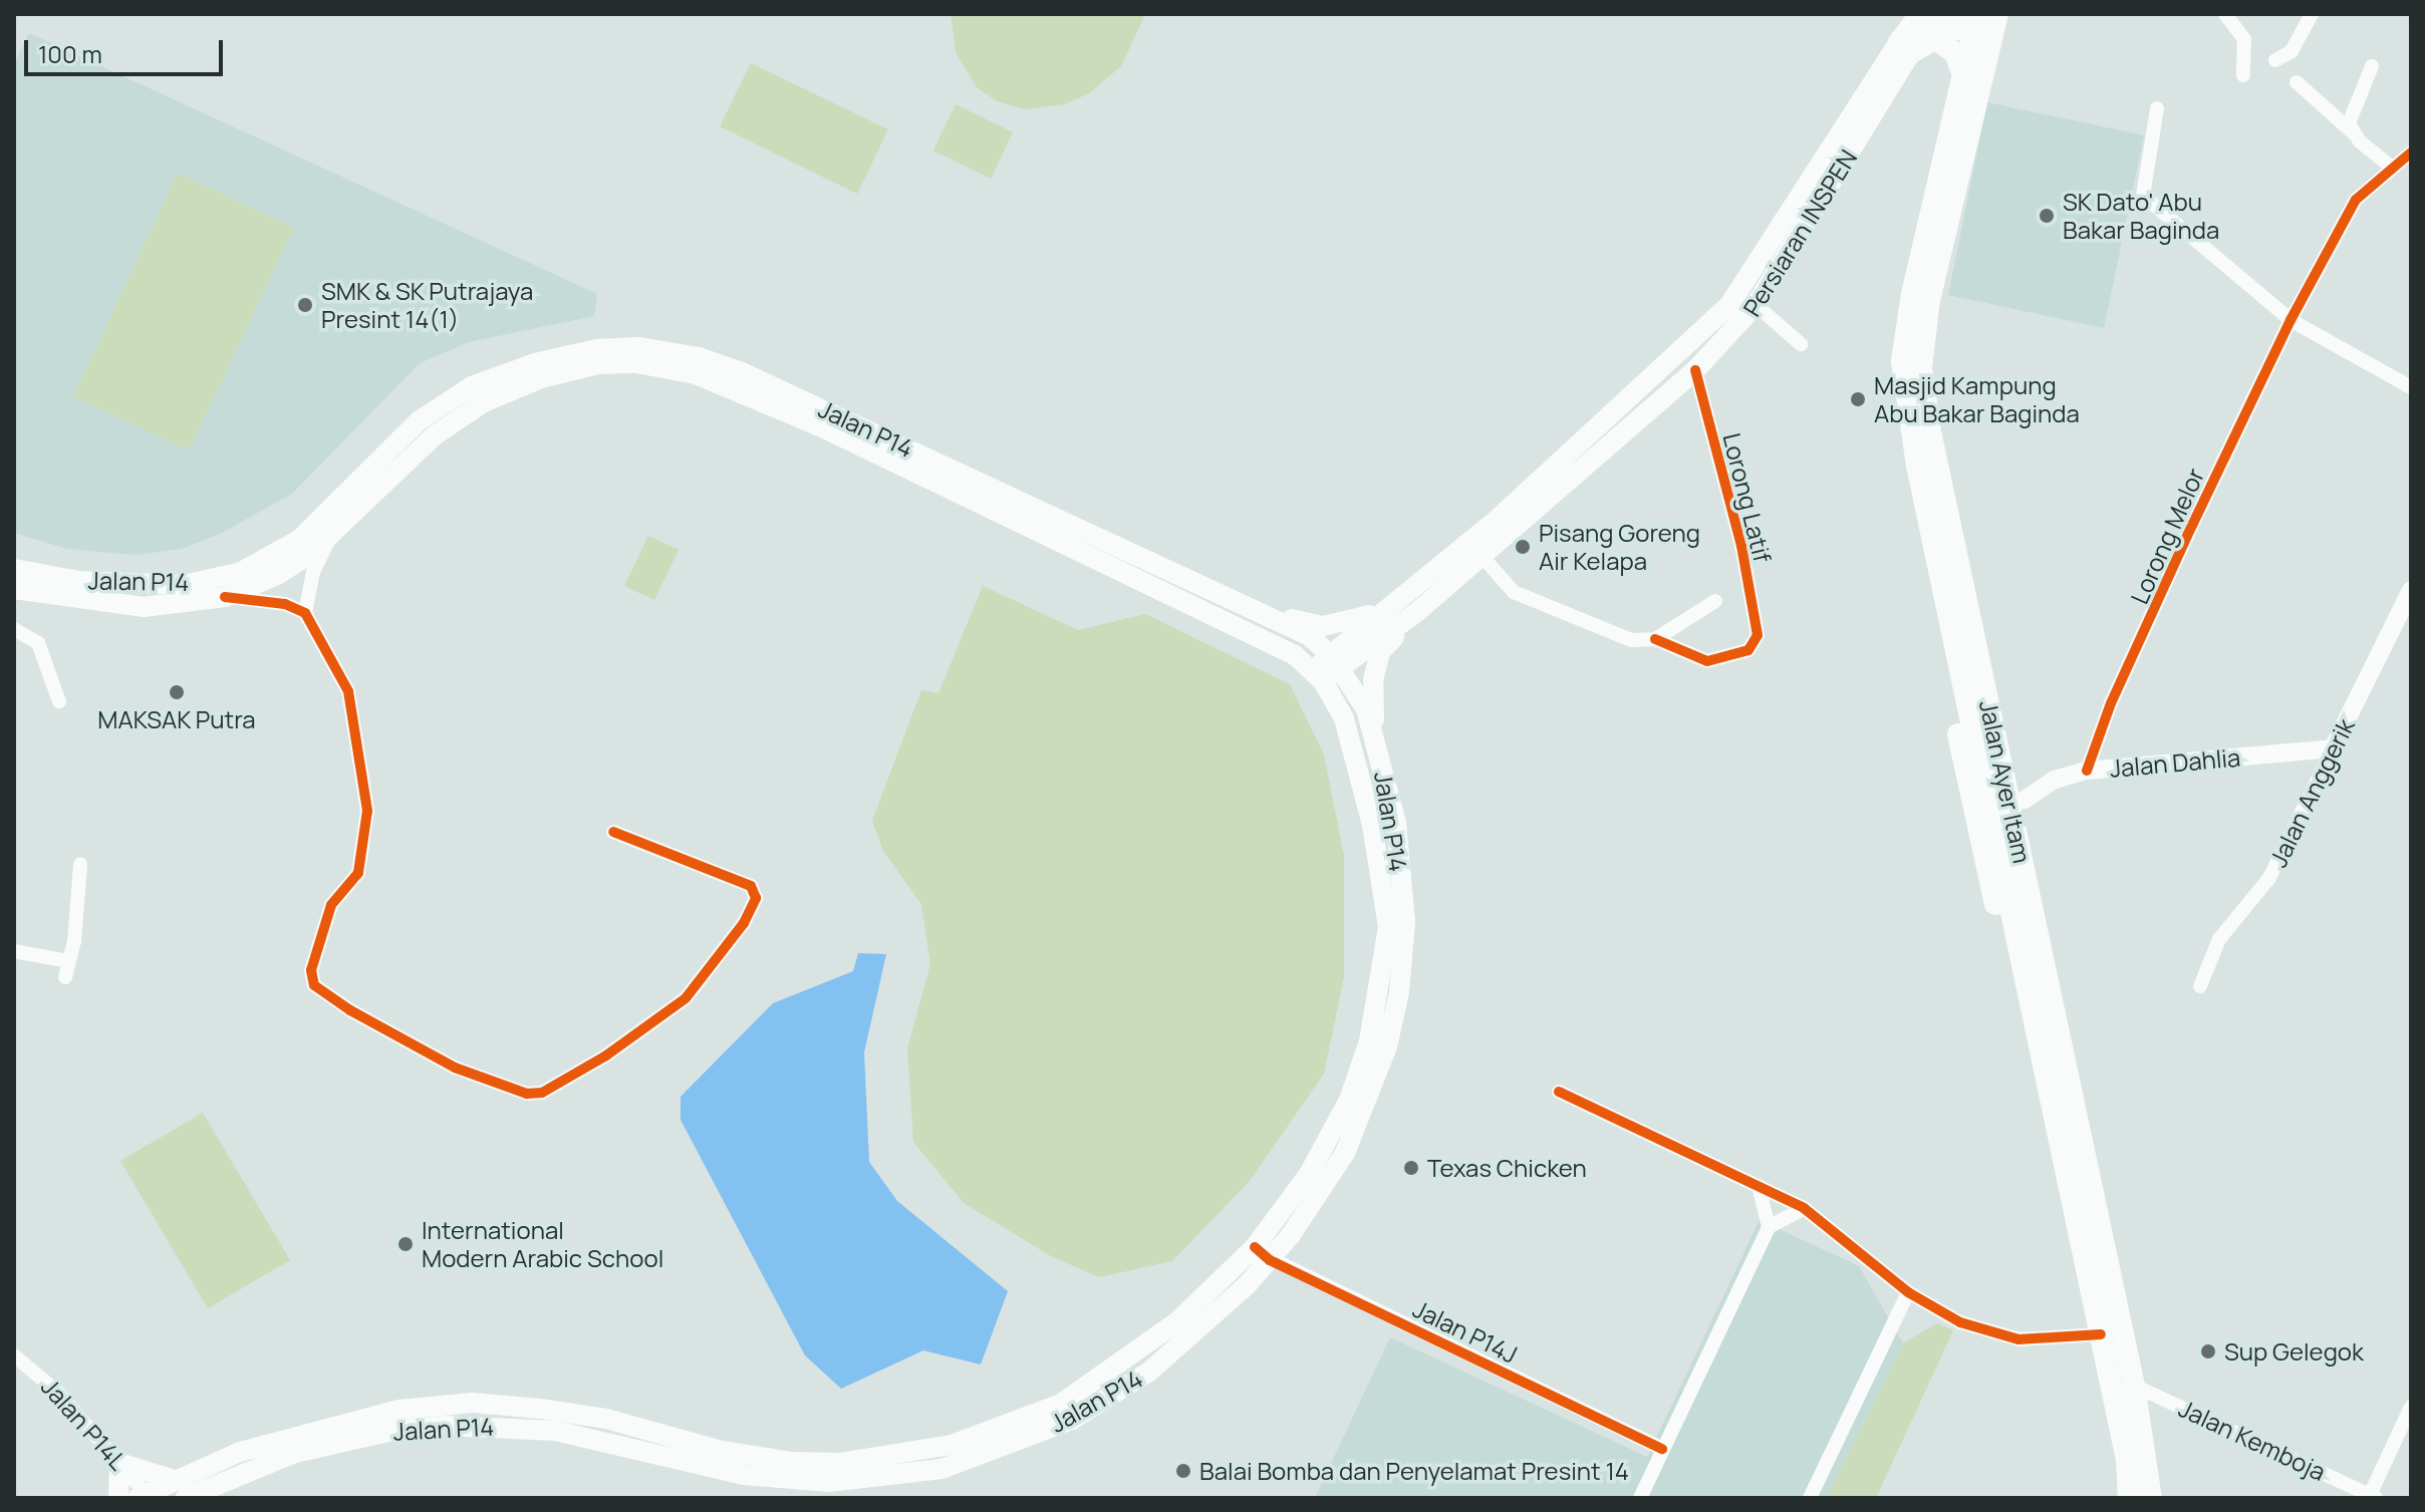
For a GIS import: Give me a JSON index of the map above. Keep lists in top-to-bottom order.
{
  "streets": {
    "main road": ["Persiaran INSPEN", "Jalan P14", "Jalan Ayer Itam"],
    "street": [
      "Lorong Latif",
      "Lorong Melor",
      "Jalan Dahlia",
      "Jalan Anggerik",
      "Jalan P14J",
      "Jalan P14L",
      "Jalan Kemboja"
    ]
  },
  "crossings": [
    ["Persiaran INSPEN", "Lorong Latif"],
    ["Jalan P14", "Jalan P14J"],
    ["Jalan P14", "Jalan P14L"],
    ["Lorong Melor", "Jalan Dahlia"],
    ["Jalan Dahlia", "Jalan Anggerik"],
    ["Jalan Ayer Itam", "Jalan Kemboja"]
  ],
  "places": [
    "SK Dato' Abu Bakar Baginda",
    "SMK & SK Putrajaya Presint 14(1)",
    "Masjid Kampung Abu Bakar Baginda",
    "Pisang Goreng Air Kelapa",
    "MAKSAK Putra",
    "Texas Chicken",
    "International Modern Arabic School",
    "Sup Gelegok",
    "Balai Bomba dan Penyelamat Presint 14"
  ],
  "scale_bar": "100 m"
}
